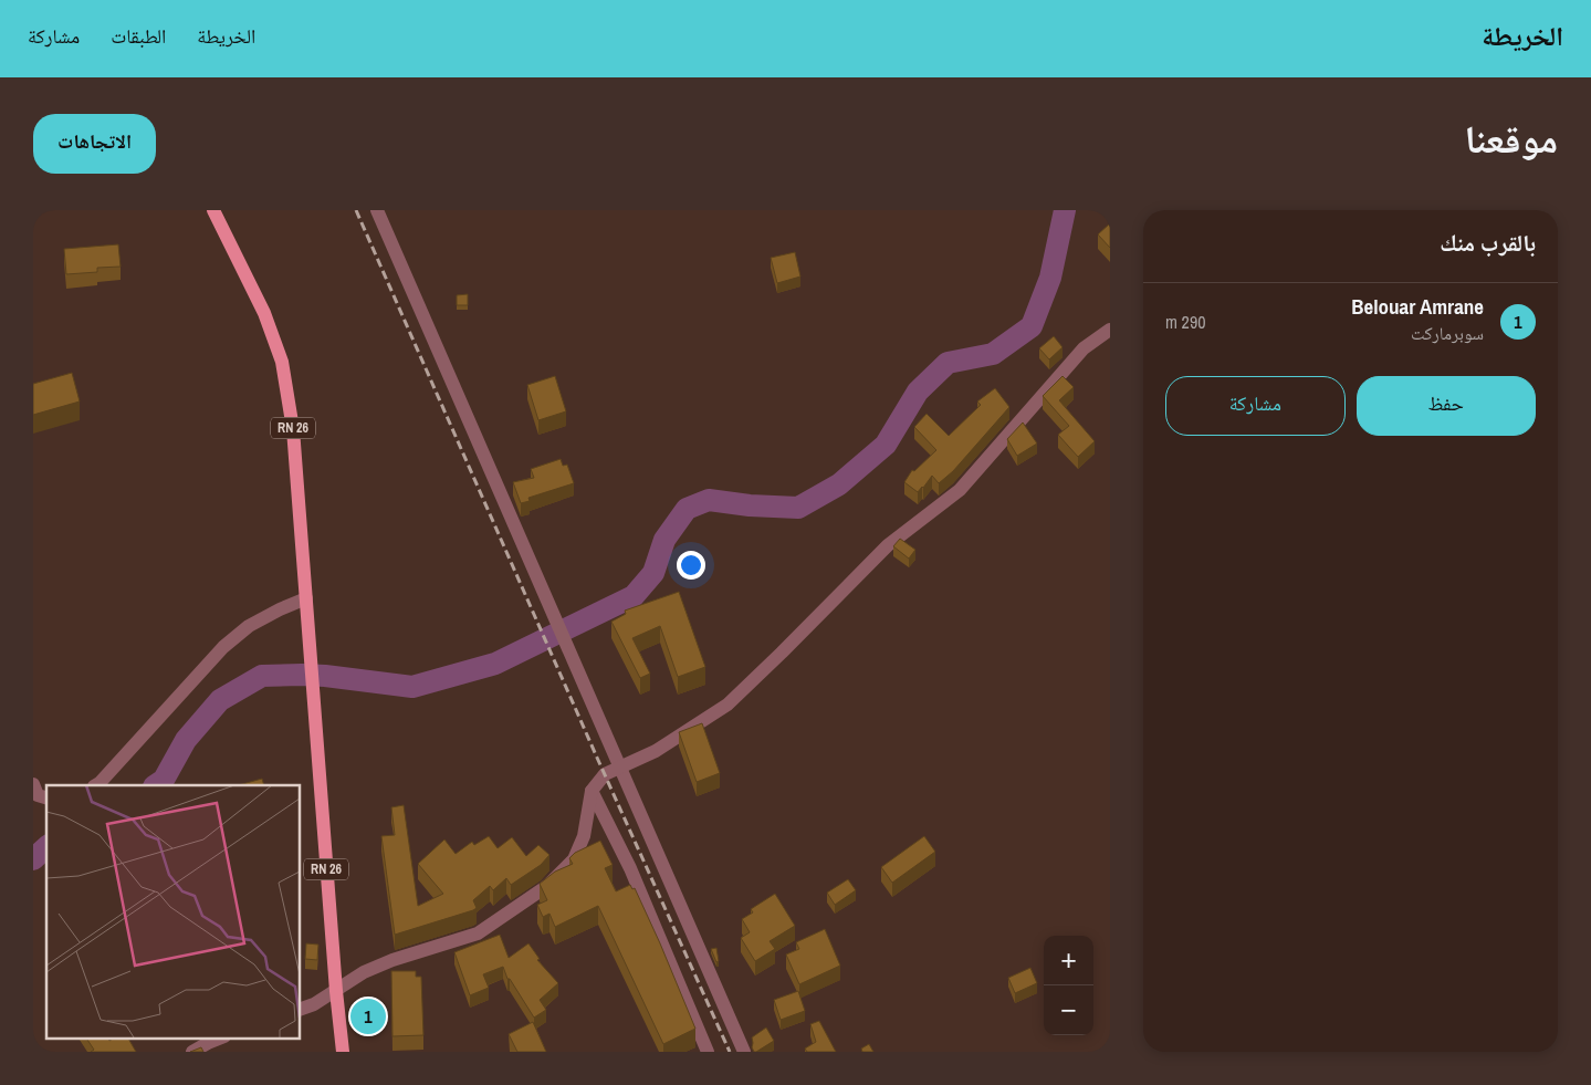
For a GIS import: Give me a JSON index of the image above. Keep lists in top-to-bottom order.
{
  "streets": {
    "main road": ["RN 26"]
  },
  "page": {
    "header": "الخريطة",
    "nav": ["الخريطة", "الطبقات", "مشاركة"],
    "title": "موقعنا",
    "buttons": [
      "الاتجاهات",
      ["حفظ", "مشاركة"]
    ],
    "heading": "بالقرب منك",
    "list": [
      {
        "mark": "1",
        "name": "Belouar Amrane",
        "note": "سوبرماركت",
        "value": "290 m"
      }
    ],
    "map_buttons": ["+", "−"],
    "pins": "1"
  }
}
